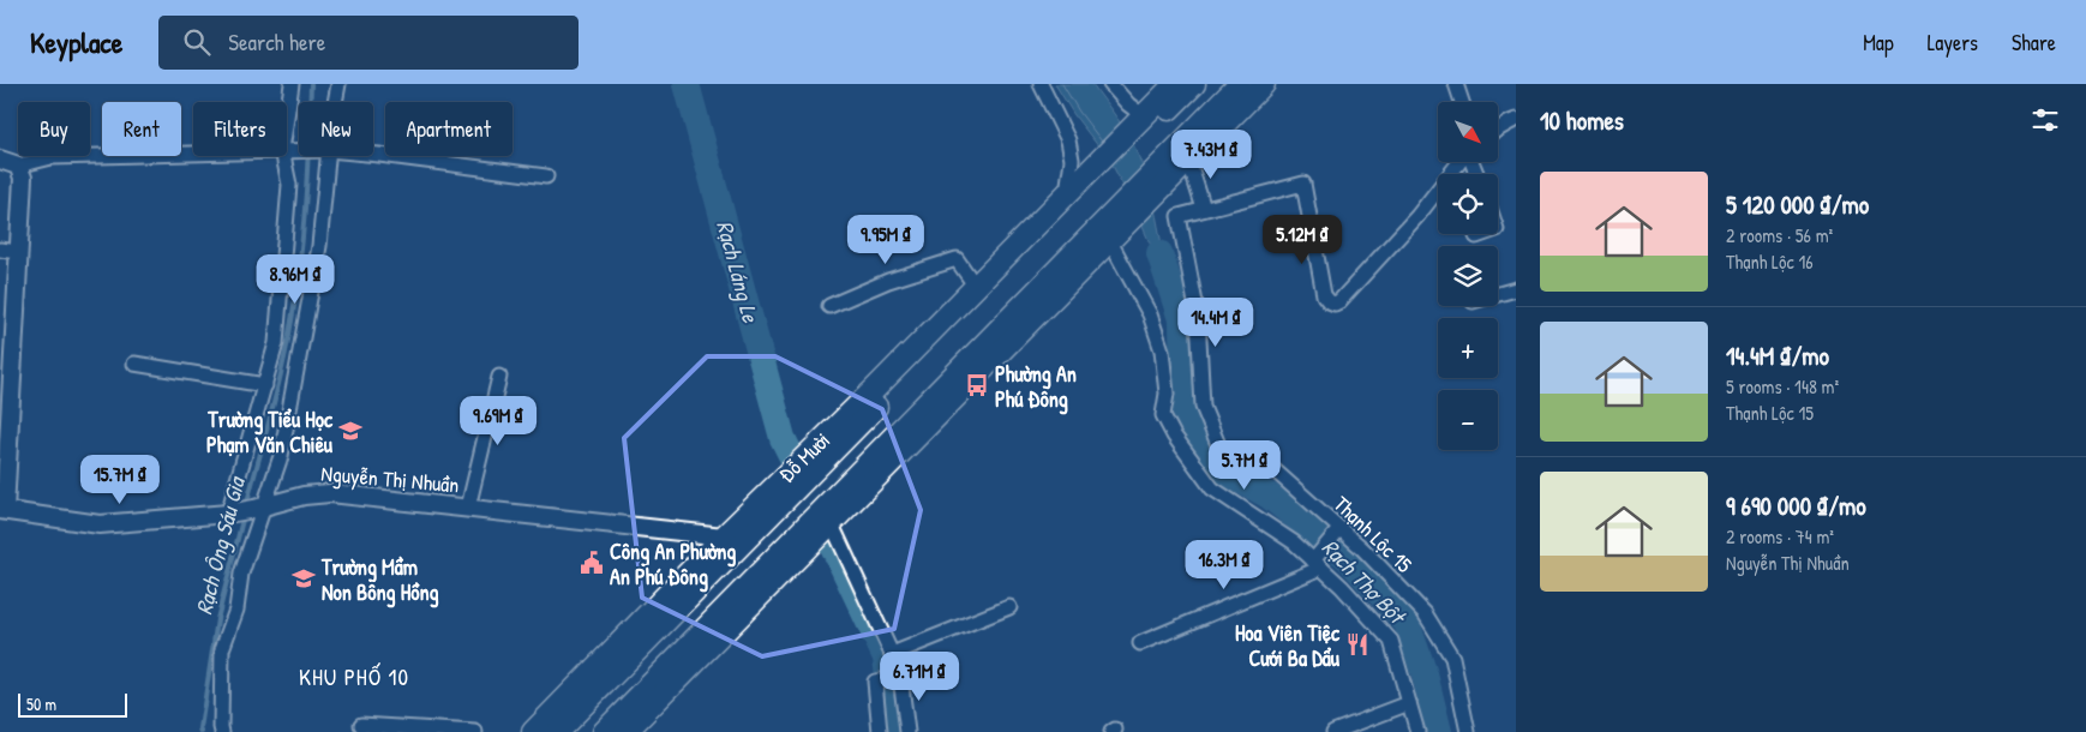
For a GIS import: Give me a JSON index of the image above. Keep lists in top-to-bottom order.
{
  "streets": {
    "highway": ["Đỗ Mười"],
    "street": ["Nguyễn Thị Nhuần", "Thạnh Lộc 15"]
  },
  "crossings": [
    ["Đỗ Mười", "Nguyễn Thị Nhuần"]
  ],
  "districts": ["KHU PHỐ 10"],
  "water": ["Rạch Láng Le", "Rạch Ông Sáu Gia", "Rạch Thợ Bột"],
  "places": {
    "bus stop": ["Phường An Phú Đông"],
    "school or university": ["Trường Tiểu Học Phạm Văn Chiêu", "Trường Mầm Non Bông Hồng"],
    "public building": ["Công An Phường An Phú Đông"],
    "restaurant": ["Hoa Viên Tiệc Cưới Ba Dẩu"]
  },
  "scale_bar": "50 m",
  "north": "bottom right",
  "page": {
    "header": "Keyplace",
    "search": "Search here",
    "nav": ["Map", "Layers", "Share"],
    "heading": "10 homes",
    "map_buttons": ["+", "−"],
    "chip": [
      "Buy",
      "Rent",
      "Filters",
      "New",
      "Apartment"
    ],
    "price": [
      "7.43M ₫",
      "9.95M ₫",
      "5.12M ₫",
      "8.96M ₫",
      "14.4M ₫",
      "9.69M ₫",
      "5.7M ₫",
      "15.7M ₫",
      "16.3M ₫",
      "6.71M ₫"
    ],
    "list": [
      {
        "name": "5 120 000 ₫/mo",
        "note": "2 rooms · 56 m² · Thạnh Lộc 16"
      },
      {
        "name": "14.4M ₫/mo",
        "note": "5 rooms · 148 m² · Thạnh Lộc 15"
      },
      {
        "name": "9 690 000 ₫/mo",
        "note": "2 rooms · 74 m² · Nguyễn Thị Nhuần"
      }
    ],
    "scale": "50 m"
  }
}
